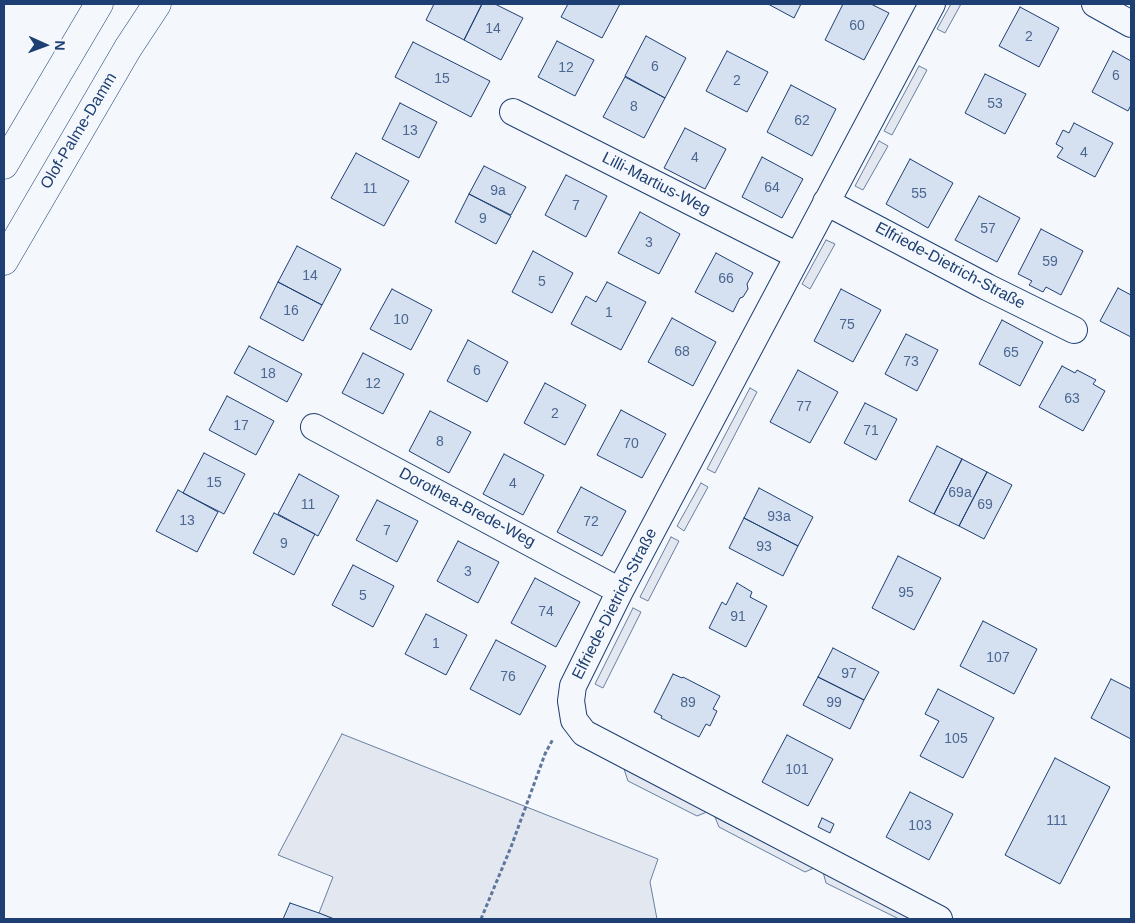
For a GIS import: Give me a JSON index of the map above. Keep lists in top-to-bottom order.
{
  "streets": {
    "highway": ["Olof-Palme-Damm"],
    "street": ["Lilli-Martius-Weg", "Elfriede-Dietrich-Straße", "Dorothea-Brede-Weg"]
  },
  "crossings": [
    ["Lilli-Martius-Weg", "Elfriede-Dietrich-Straße"],
    ["Elfriede-Dietrich-Straße", "Dorothea-Brede-Weg"]
  ],
  "house_numbers": [
    "60",
    "14",
    "2",
    "6",
    "12",
    "6",
    "15",
    "2",
    "53",
    "8",
    "62",
    "13",
    "4",
    "4",
    "64",
    "11",
    "9a",
    "55",
    "7",
    "9",
    "57",
    "3",
    "59",
    "14",
    "66",
    "5",
    "16",
    "1",
    "10",
    "75",
    "68",
    "65",
    "73",
    "6",
    "18",
    "12",
    "63",
    "77",
    "2",
    "17",
    "71",
    "8",
    "70",
    "15",
    "4",
    "69a",
    "11",
    "69",
    "93a",
    "13",
    "72",
    "7",
    "9",
    "93",
    "3",
    "95",
    "5",
    "74",
    "91",
    "1",
    "107",
    "97",
    "76",
    "89",
    "99",
    "105",
    "101",
    "111",
    "103"
  ],
  "north": "right"
}
